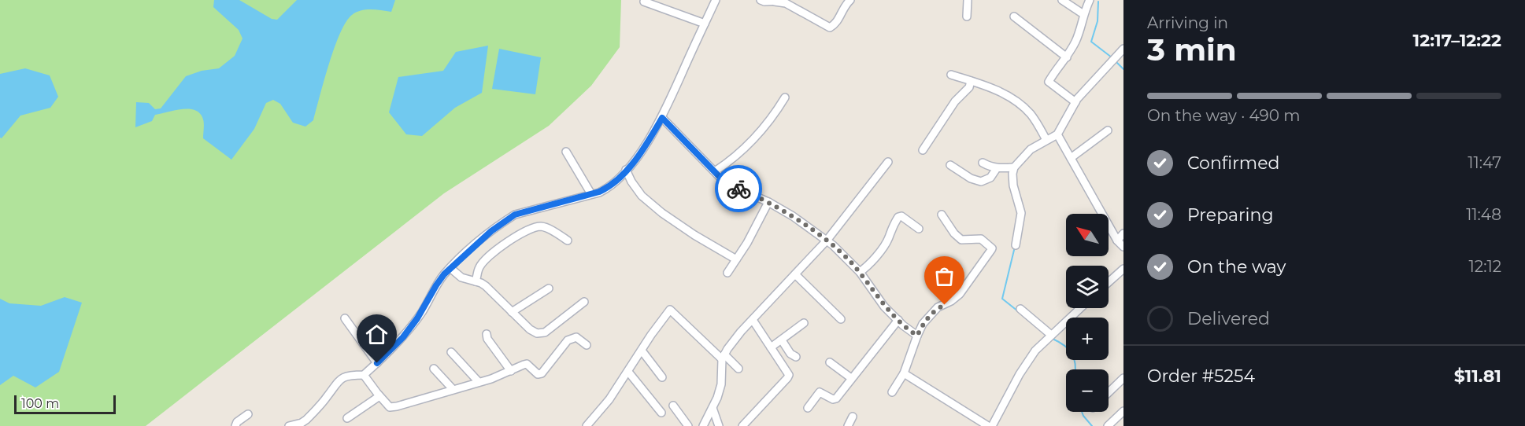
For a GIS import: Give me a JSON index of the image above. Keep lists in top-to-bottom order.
{
  "scale_bar": "100 m",
  "north": "top left",
  "page": {
    "heading": ["3 min", "Arriving in", "12:17–12:22"],
    "panel": ["Order #5254", "$11.81"],
    "bar": "On the way · 490 m",
    "list": [
      ["Confirmed", "11:47"],
      ["Preparing", "11:48"],
      ["On the way", "12:12"],
      "Delivered"
    ],
    "map_buttons": ["+", "−"],
    "scale": "100 m"
  }
}
